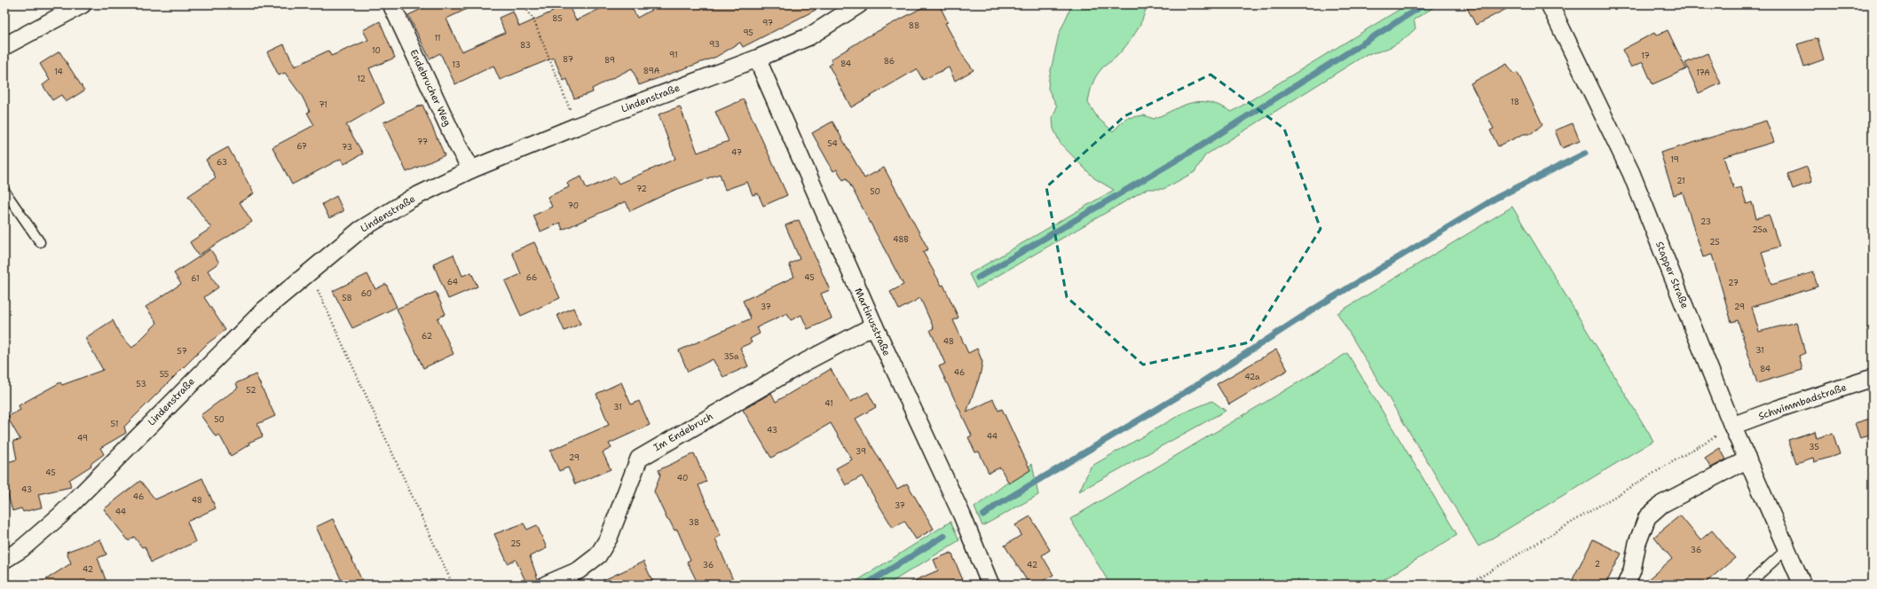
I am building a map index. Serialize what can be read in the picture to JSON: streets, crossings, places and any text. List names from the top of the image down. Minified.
{"streets":{"street":["Endebrucher Weg","Lindenstraße","Stapper Straße","Martinusstraße","Schwimmbadstraße","Im Endebruch"]},"crossings":[["Endebrucher Weg","Lindenstraße"],["Lindenstraße","Martinusstraße"],["Stapper Straße","Schwimmbadstraße"],["Martinusstraße","Im Endebruch"]],"house_numbers":["85","97","88","95","11","93","83","10","91","17","87","89","86","84","13","89A","14","17A","12","18","71","77","54","67","73","47","19","63","21","72","50","70","23","25a","48B","25","66","45","61","64","27","60","58","37","29","62","48","31","57","35a","84","46","55","42a","53","52","41","31","50","51","43","44","49","35","39","29","45","40","43","46","48","37","44","38","25","36","2","36","42","42"]}
